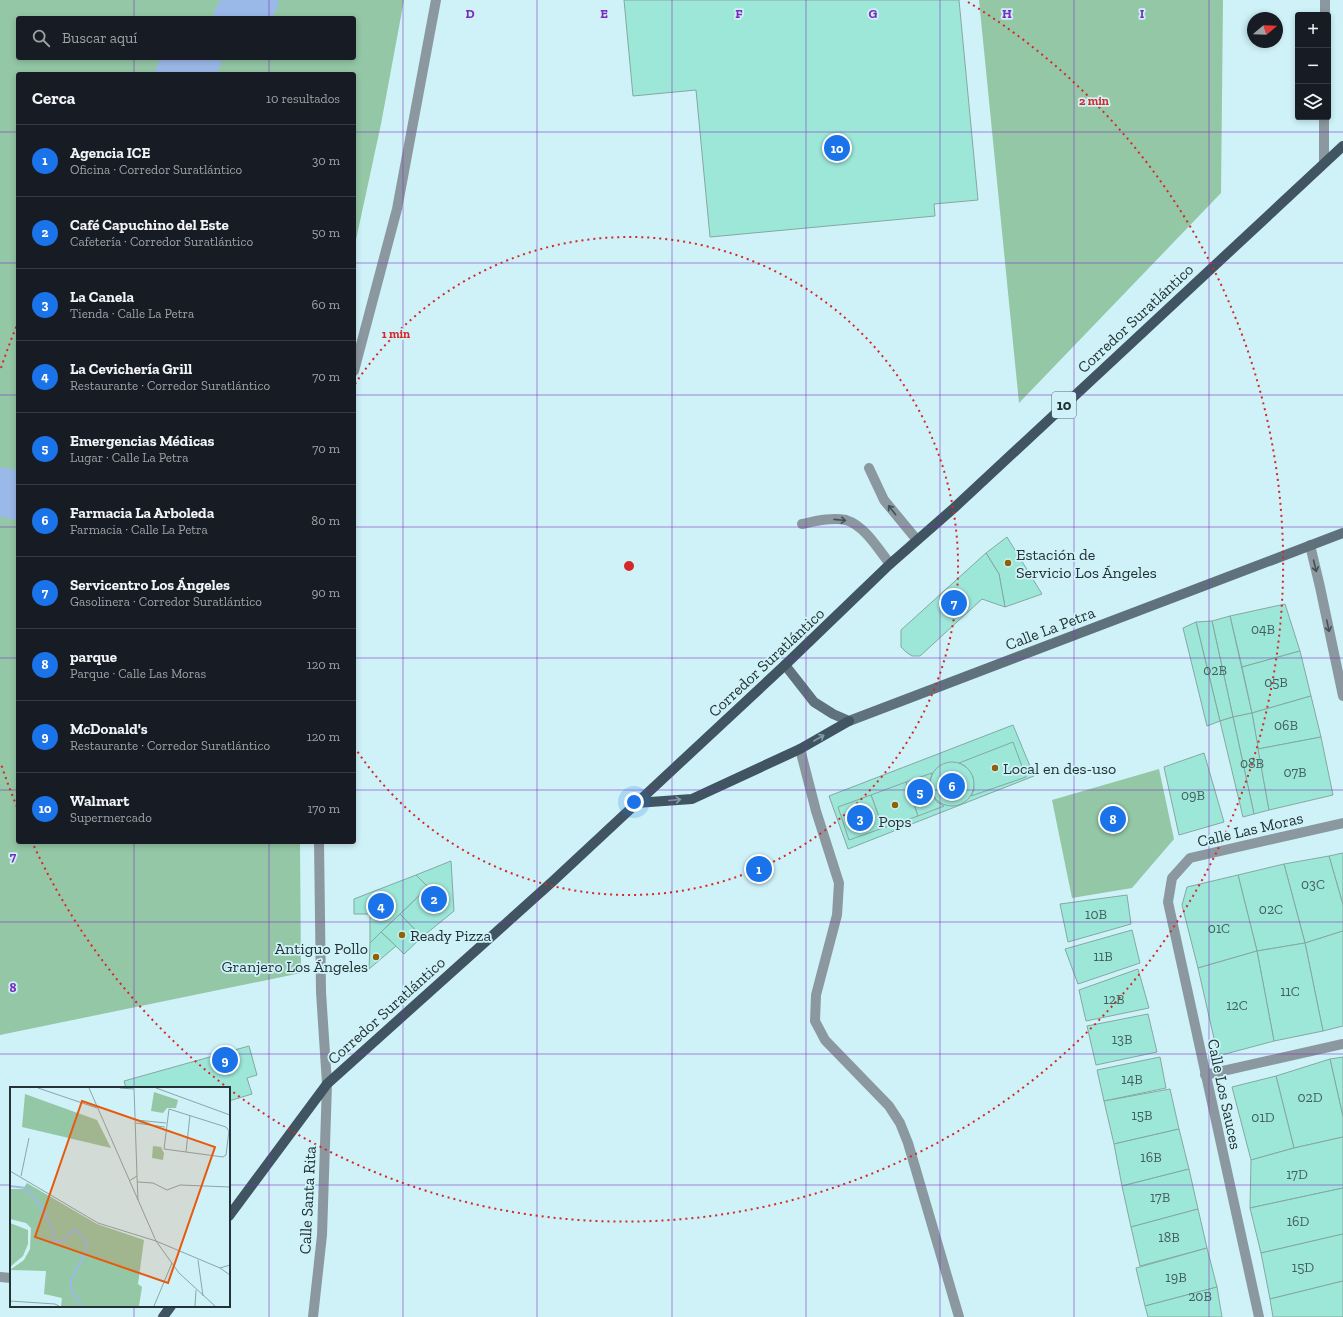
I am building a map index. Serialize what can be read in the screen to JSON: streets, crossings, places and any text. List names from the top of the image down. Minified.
{"streets":{"main road":["Corredor Suratlántico","10"],"street":["Calle La Petra","Calle Las Moras","Calle Los Sauces","Calle Santa Rita"]},"crossings":[["Corredor Suratlántico","Calle Santa Rita"],["Calle Las Moras","Calle Los Sauces"]],"places":["Estación de Servicio Los Ángeles","Local en des-uso","Pops","Ready Pizza","Antiguo Pollo Granjero Los Ángeles"],"house_numbers":["04B","02B","05B","06B","08B","07B","09B","03C","02C","10B","01C","11B","11C","12B","12C","13B","14B","02D","15B","01D","16B","17D","17B","16D","18B","15D","19B","20B"],"north":"right","page":{"map_buttons":["+","−"],"search":"Buscar aquí","heading":["Cerca","10 resultados"],"list":[{"mark":"1","name":"Agencia ICE","note":"Oficina · Corredor Suratlántico","value":"30 m"},{"mark":"2","name":"Café Capuchino del Este","note":"Cafetería · Corredor Suratlántico","value":"50 m"},{"mark":"3","name":"La Canela","note":"Tienda · Calle La Petra","value":"60 m"},{"mark":"4","name":"La Cevichería Grill","note":"Restaurante · Corredor Suratlántico","value":"70 m"},{"mark":"5","name":"Emergencias Médicas","note":"Lugar · Calle La Petra","value":"70 m"},{"mark":"6","name":"Farmacia La Arboleda","note":"Farmacia · Calle La Petra","value":"80 m"},{"mark":"7","name":"Servicentro Los Ángeles","note":"Gasolinera · Corredor Suratlántico","value":"90 m"},{"mark":"8","name":"parque","note":"Parque · Calle Las Moras","value":"120 m"},{"mark":"9","name":"McDonald's","note":"Restaurante · Corredor Suratlántico","value":"120 m"},{"mark":"10","name":"Walmart","note":"Supermercado","value":"170 m"}],"pins":["10","7","6","5","3","8","1","2","4","9"]},"grid":{"columns":["D","E","F","G","H","I"],"rows":["7","8"]},"rings":["2 min","1 min"]}
